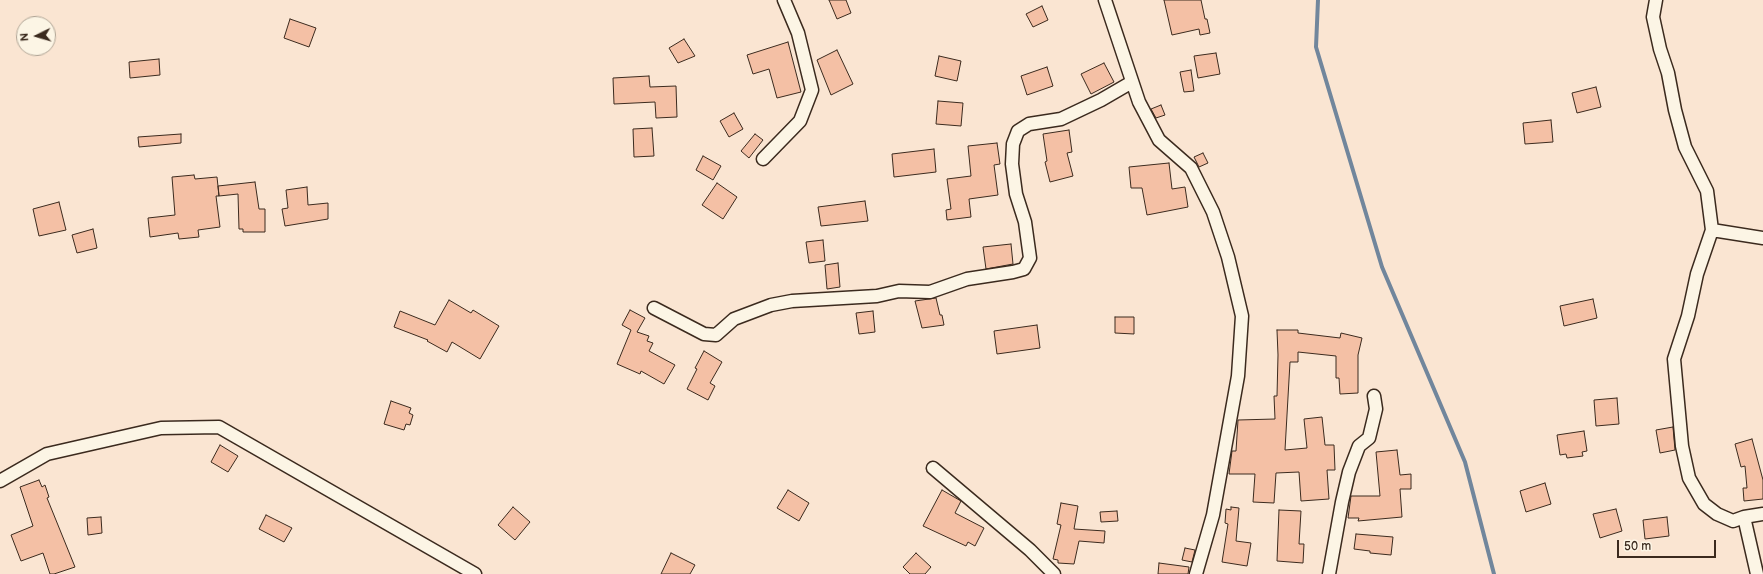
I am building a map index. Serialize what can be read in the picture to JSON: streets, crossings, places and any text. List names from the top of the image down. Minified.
{"scale_bar":"50 m","north":"left"}
